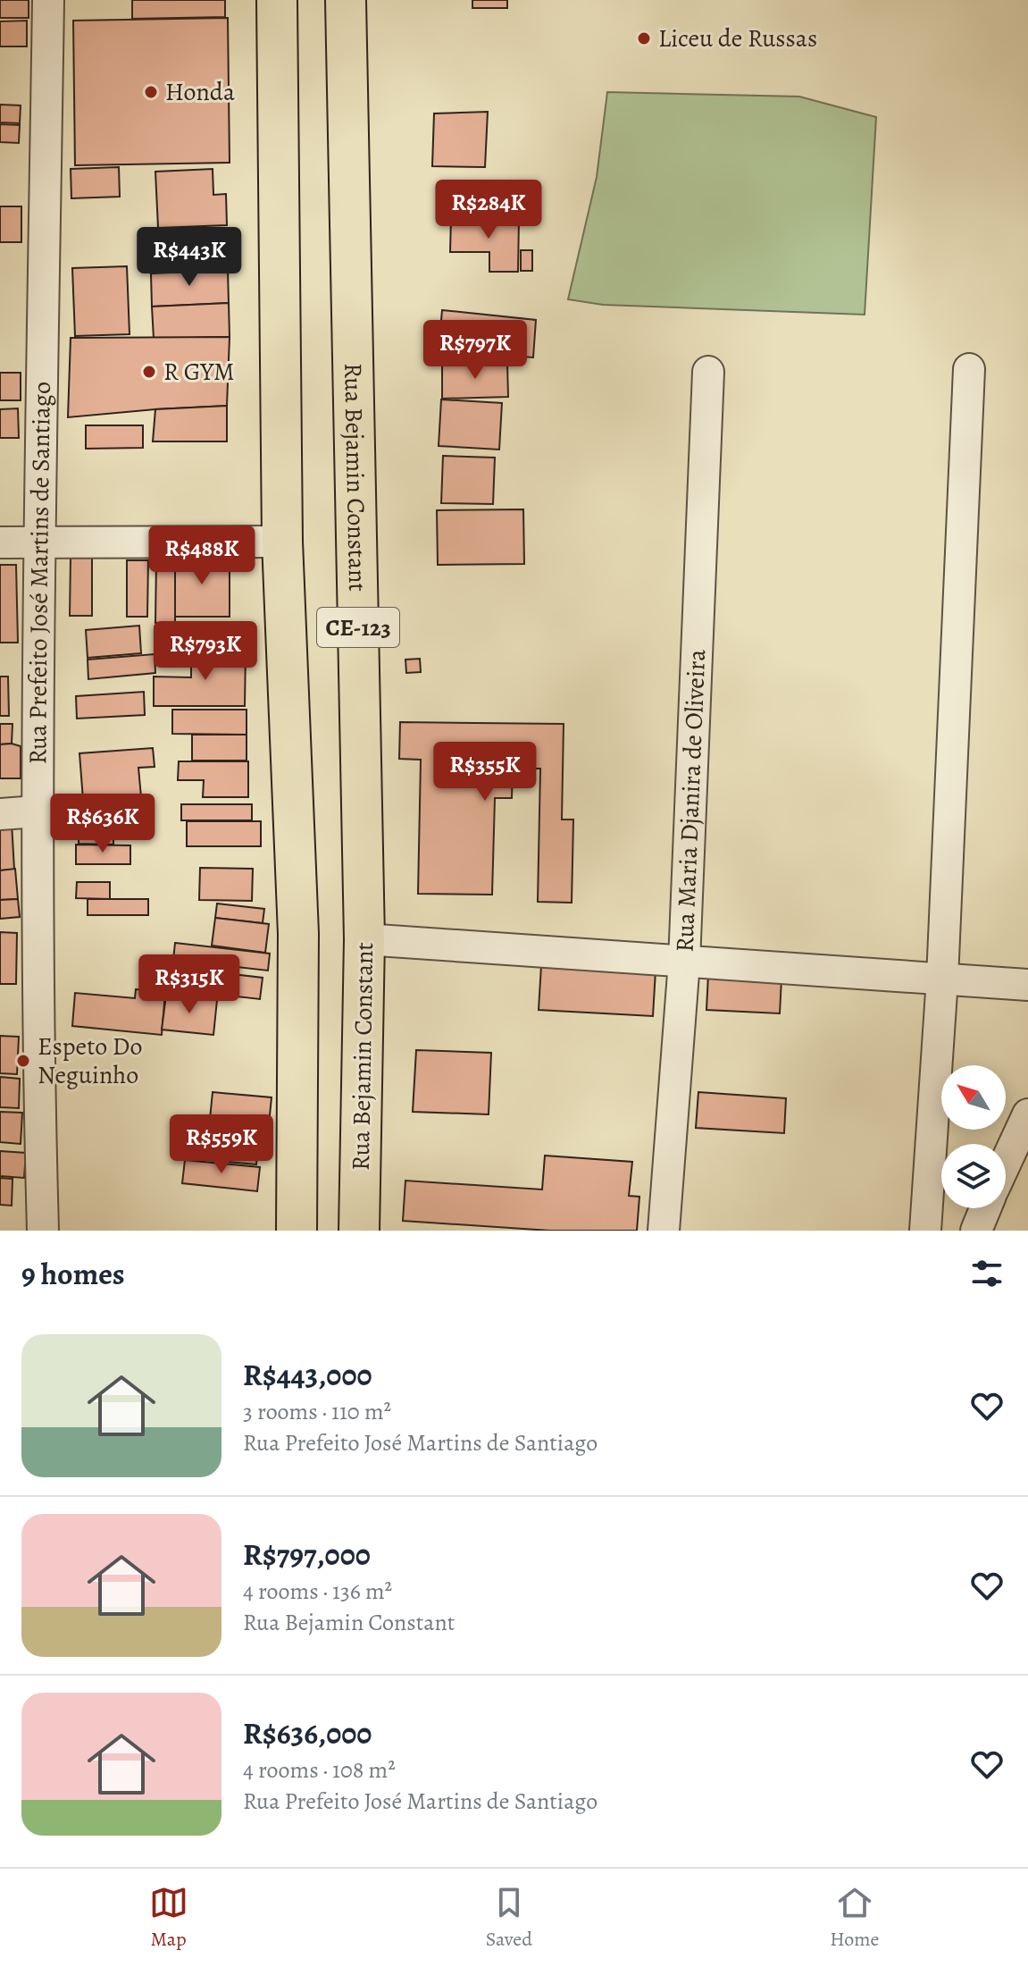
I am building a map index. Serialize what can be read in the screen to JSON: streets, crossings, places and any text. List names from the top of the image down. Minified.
{"streets":{"main road":["Rua Bejamin Constant","CE-123"],"street":["Rua Prefeito José Martins de Santiago","Rua Maria Djanira de Oliveira"]},"places":["Liceu de Russas","Honda","R GYM","Espeto Do Neguinho"],"north":"top left","page":{"price":["R$284K","R$443K","R$797K","R$488K","R$793K","R$355K","R$636K","R$315K","R$559K"],"heading":"9 homes","list":[{"name":"R$443,000","note":"3 rooms · 110 m² · Rua Prefeito José Martins de Santiago"},{"name":"R$797,000","note":"4 rooms · 136 m² · Rua Bejamin Constant"},{"name":"R$636,000","note":"4 rooms · 108 m² · Rua Prefeito José Martins de Santiago"}],"tabs":["Map","Saved","Home"]}}
